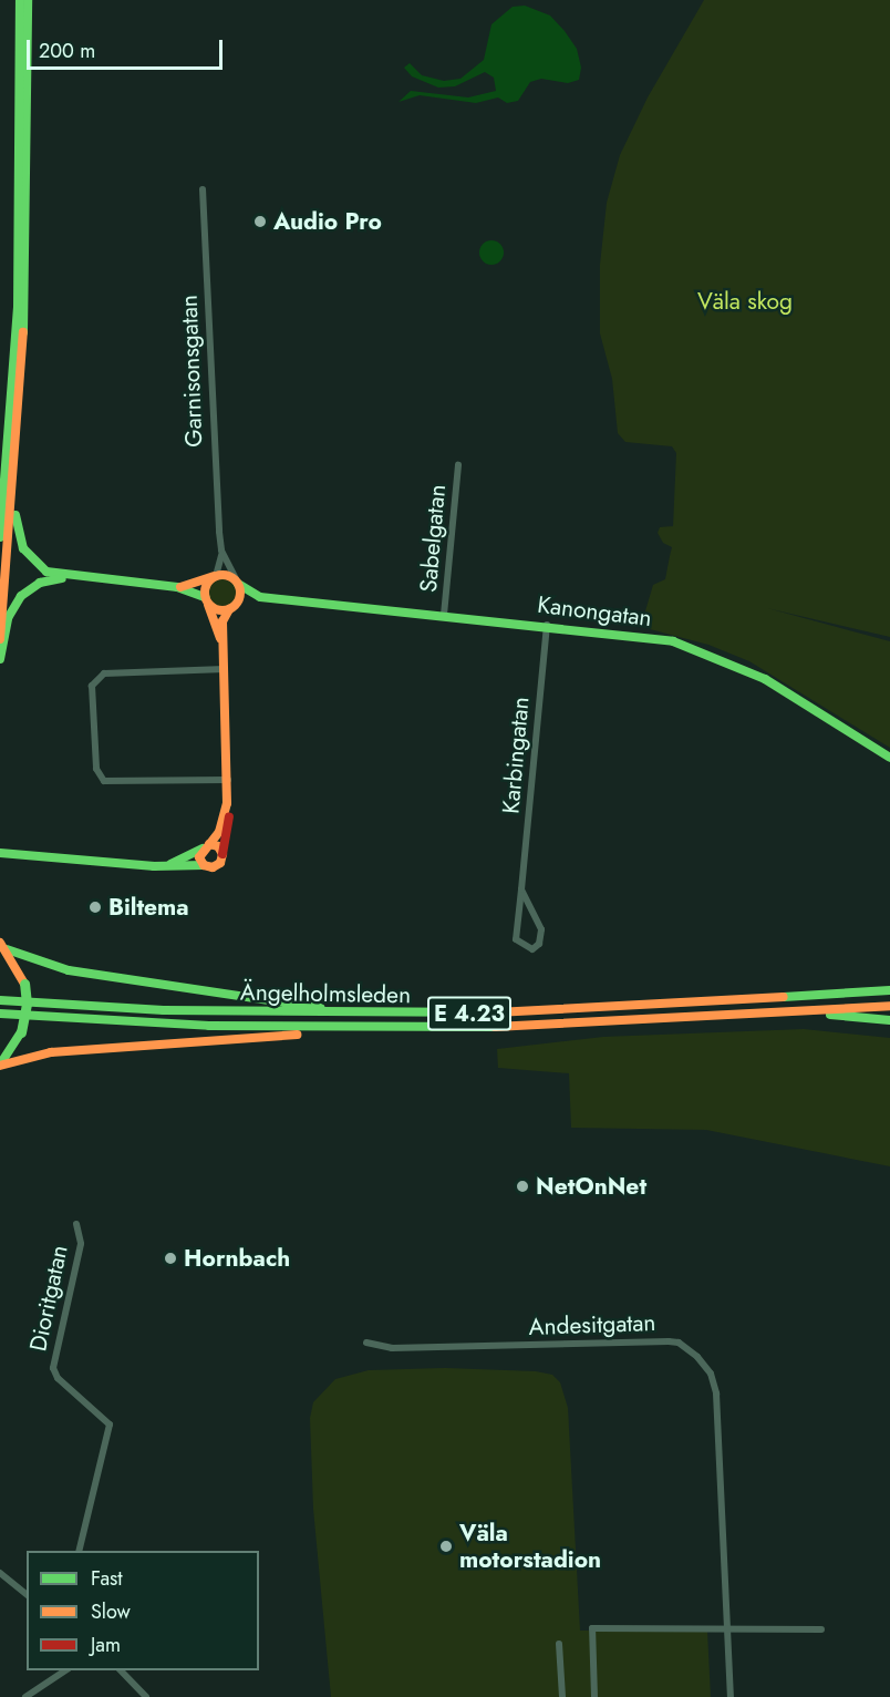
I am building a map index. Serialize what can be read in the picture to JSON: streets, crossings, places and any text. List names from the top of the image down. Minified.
{"streets":{"main road":["Kanongatan","Ängelholmsleden","E 4.23"],"street":["Garnisonsgatan","Sabelgatan","Karbingatan","Dioritgatan","Andesitgatan"]},"crossings":[["Garnisonsgatan","Kanongatan"],["Sabelgatan","Kanongatan"],["Kanongatan","Karbingatan"],["Ängelholmsleden","E 4.23"]],"parks":["Väla skog"],"places":["Audio Pro","Biltema","NetOnNet","Hornbach","Väla motorstadion"],"legend":["Fast","Slow","Jam"],"scale_bar":"200 m"}
